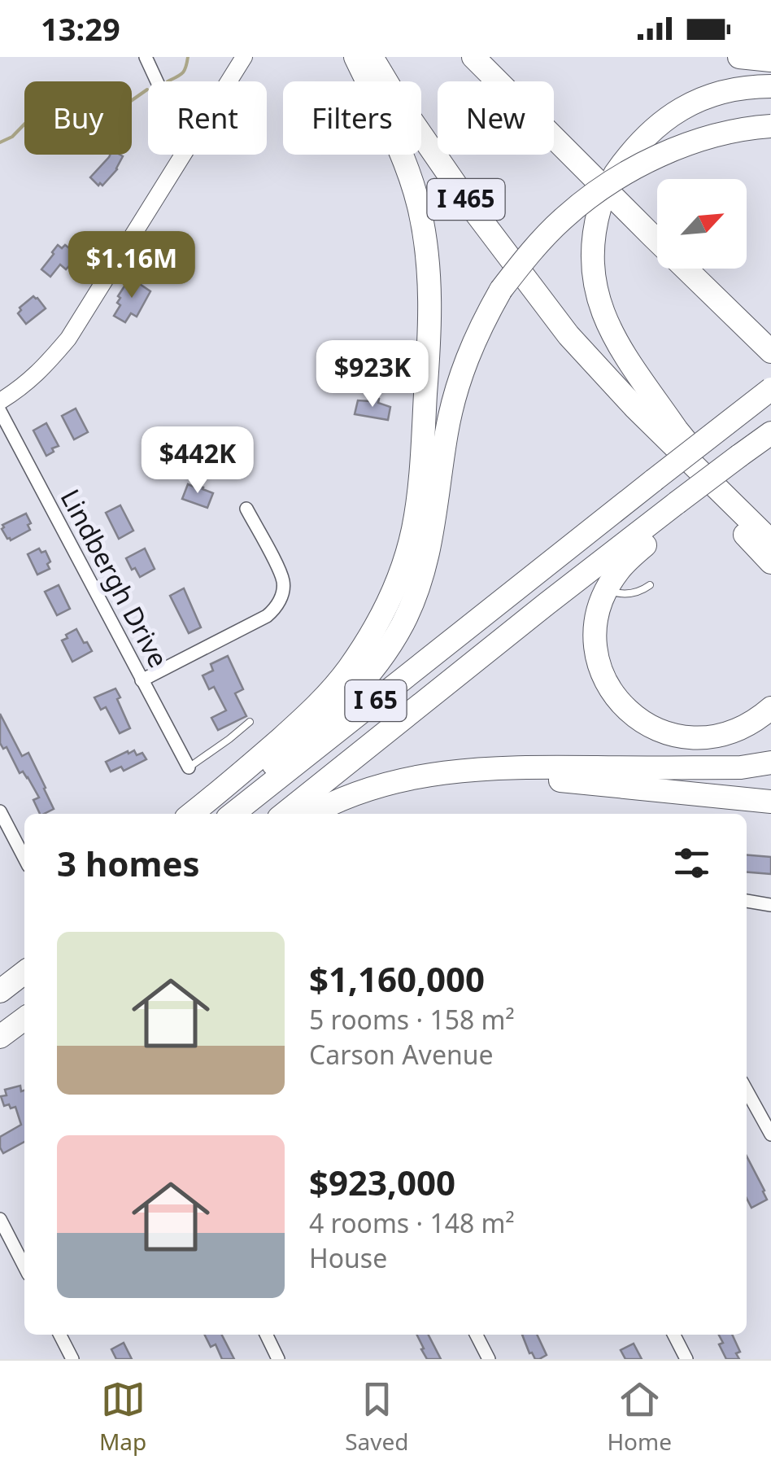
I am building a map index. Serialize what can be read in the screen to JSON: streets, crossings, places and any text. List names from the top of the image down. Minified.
{"streets":{"highway":["I 465","I 65"],"street":["Lindbergh Drive"]},"north":"top right","page":{"status":"13:29","chip":["Buy","Rent","Filters","New"],"price":["$1.16M","$923K","$442K"],"heading":"3 homes","list":[{"name":"$1,160,000","note":"5 rooms · 158 m² · Carson Avenue"},{"name":"$923,000","note":"4 rooms · 148 m² · House"}],"tabs":["Map","Saved","Home"]}}
